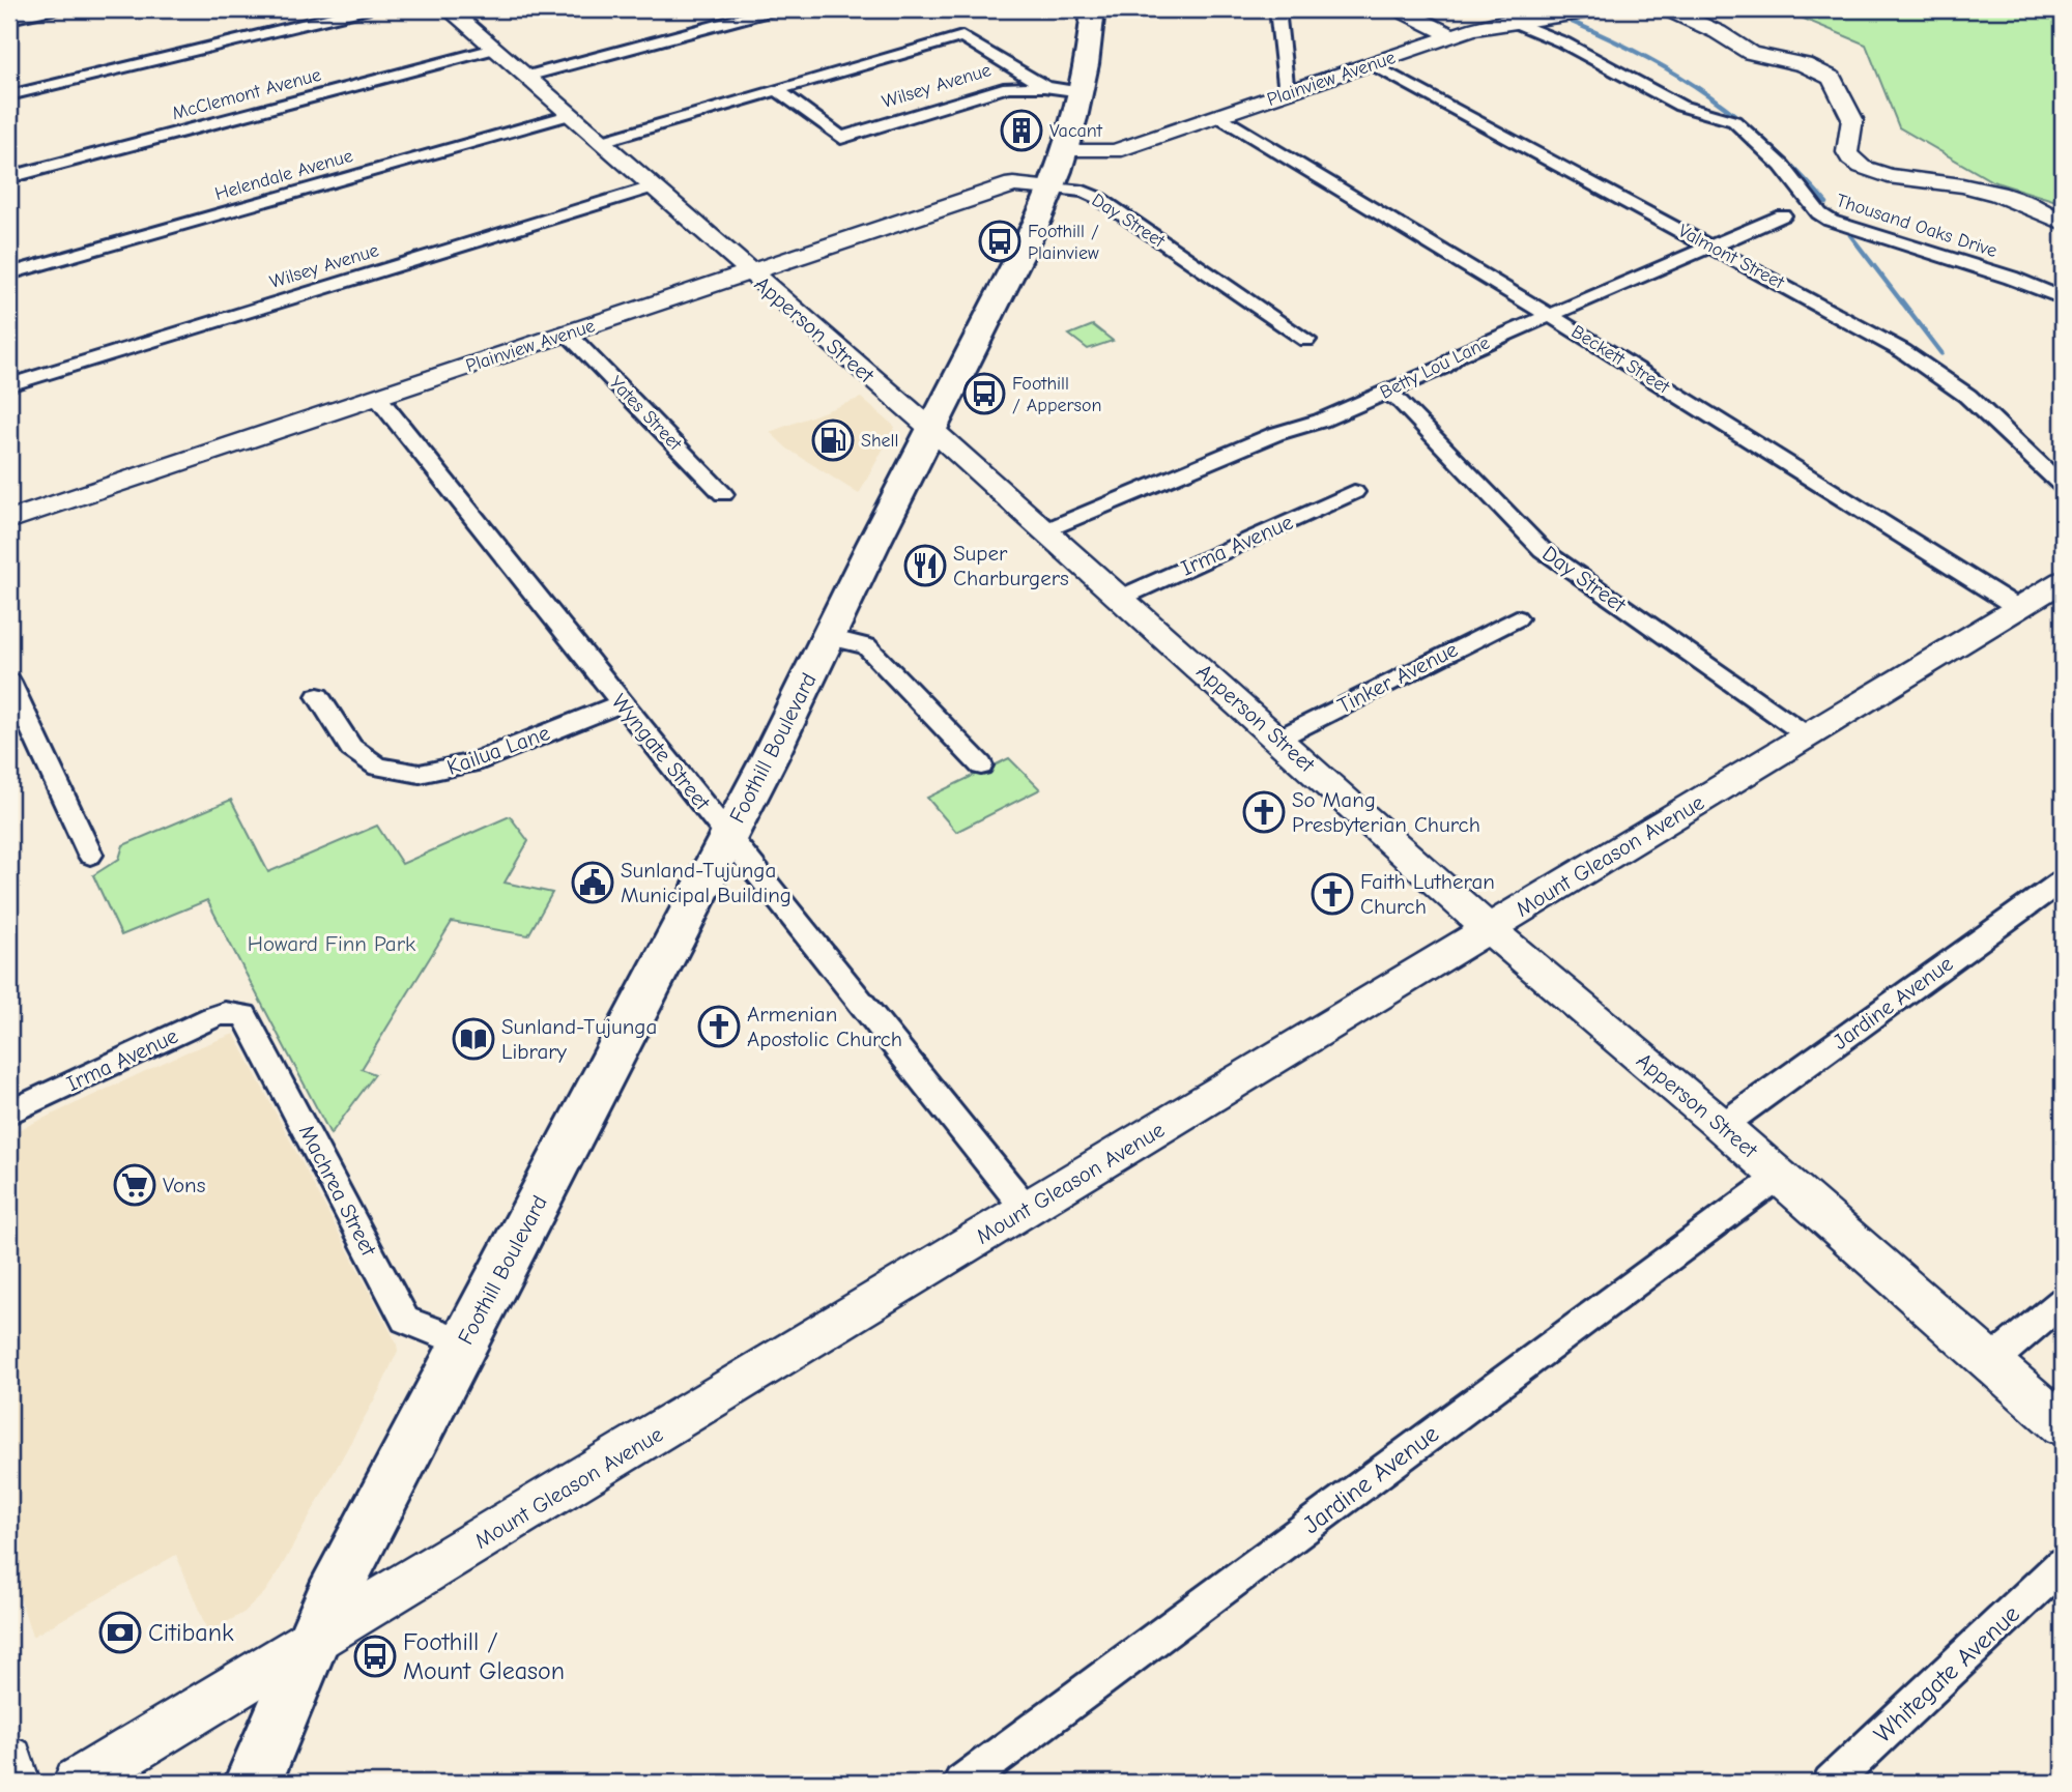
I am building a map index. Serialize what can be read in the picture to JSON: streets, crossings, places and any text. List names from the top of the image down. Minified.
{"streets":{"main road":["Foothill Boulevard"],"street":["Plainview Avenue","Wilsey Avenue","McClemont Avenue","Helendale Avenue","Day Street","Thousand Oaks Drive","Valmont Street","Apperson Street","Beckett Street","Betty Lou Lane","Yates Street","Irma Avenue","Tinker Avenue","Kailua Lane","Wyngate Street","Mount Gleason Avenue","Jardine Avenue","Machrea Street","Whitegate Avenue"]},"crossings":[["Plainview Avenue","Day Street"],["Plainview Avenue","Thousand Oaks Drive"],["Plainview Avenue","Valmont Street"],["Plainview Avenue","Apperson Street"],["Plainview Avenue","Beckett Street"],["Plainview Avenue","Yates Street"],["Plainview Avenue","Foothill Boulevard"],["Plainview Avenue","Wyngate Street"],["Wilsey Avenue","Apperson Street"],["McClemont Avenue","Apperson Street"],["Helendale Avenue","Apperson Street"],["Day Street","Betty Lou Lane"],["Day Street","Foothill Boulevard"],["Day Street","Mount Gleason Avenue"],["Valmont Street","Betty Lou Lane"],["Apperson Street","Betty Lou Lane"],["Apperson Street","Irma Avenue"],["Apperson Street","Tinker Avenue"],["Apperson Street","Foothill Boulevard"],["Apperson Street","Mount Gleason Avenue"],["Apperson Street","Jardine Avenue"],["Beckett Street","Betty Lou Lane"],["Beckett Street","Mount Gleason Avenue"],["Irma Avenue","Machrea Street"],["Foothill Boulevard","Wyngate Street"],["Foothill Boulevard","Mount Gleason Avenue"],["Foothill Boulevard","Machrea Street"],["Kailua Lane","Wyngate Street"],["Wyngate Street","Mount Gleason Avenue"]],"parks":["Howard Finn Park"],"places":{"building":["Vacant"],"bus stop":["Foothill / Plainview","Foothill / Apperson","Foothill / Mount Gleason"],"fuel station":["Shell"],"restaurant":["Super Charburgers"],"church":["So Mang Presbyterian Church","Faith Lutheran Church","Armenian Apostolic Church"],"public building":["Sunland-Tujunga Municipal Building"],"library":["Sunland-Tujunga Library"],"supermarket":["Vons"],"bank":["Citibank"]}}
